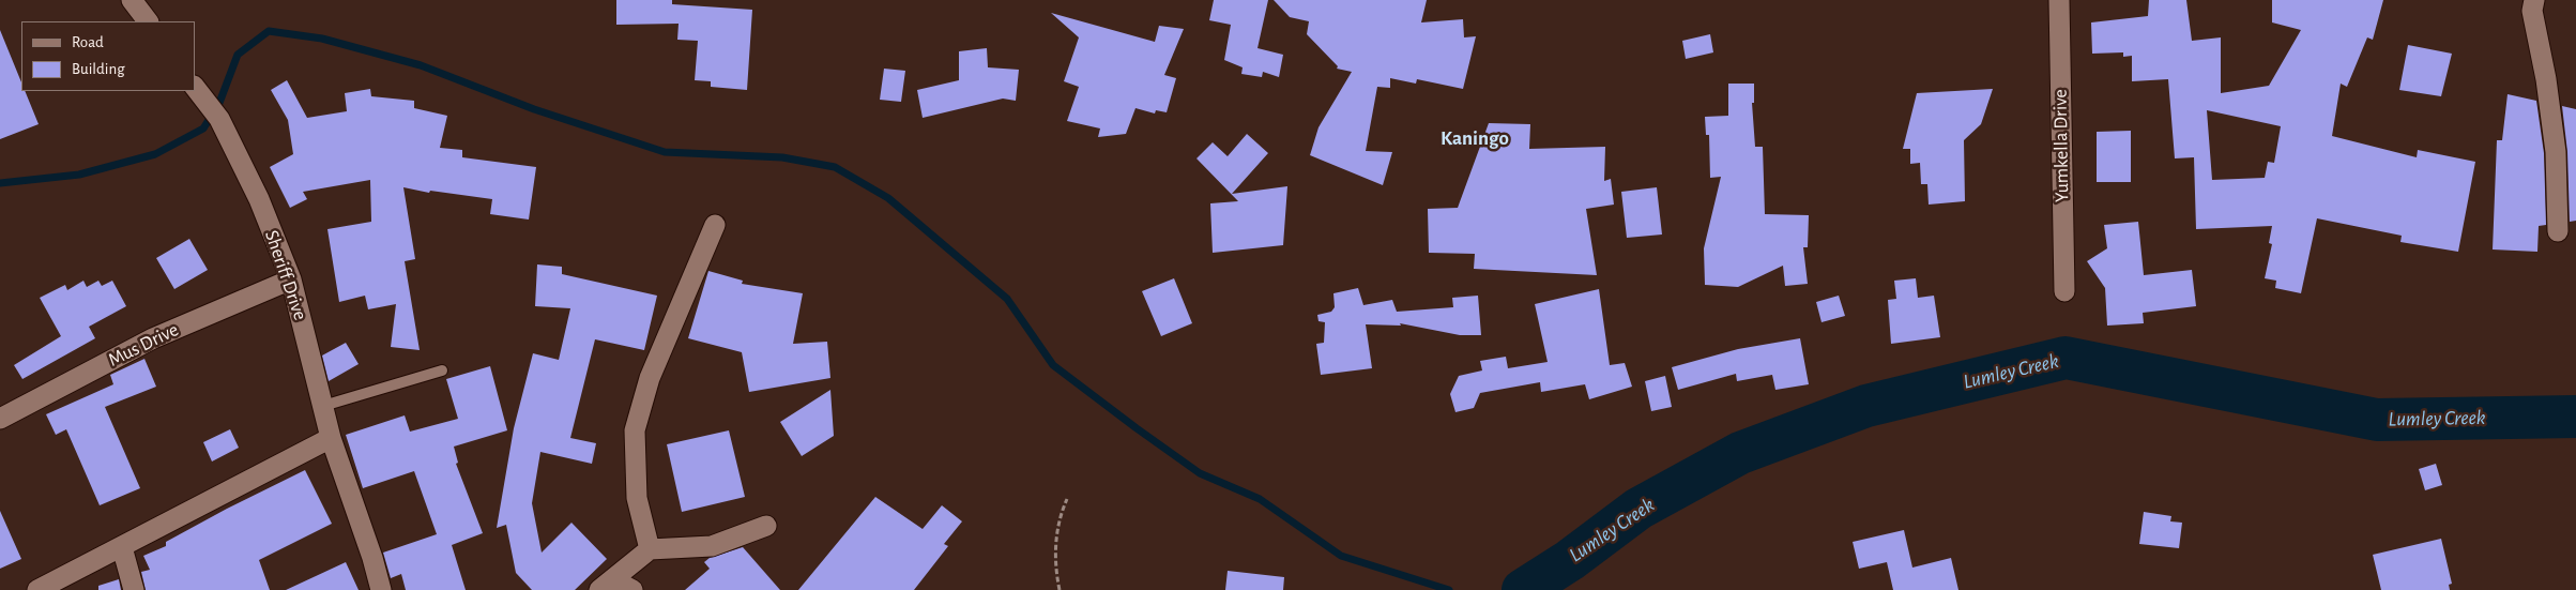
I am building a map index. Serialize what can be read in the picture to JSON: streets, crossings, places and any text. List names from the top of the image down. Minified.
{"streets":{"street":["Yumkella Drive","Sheriff Drive","Mus Drive"]},"crossings":[["Sheriff Drive","Mus Drive"]],"districts":["Kaningo"],"water":["Lumley Creek"],"legend":["Road","Building"]}
